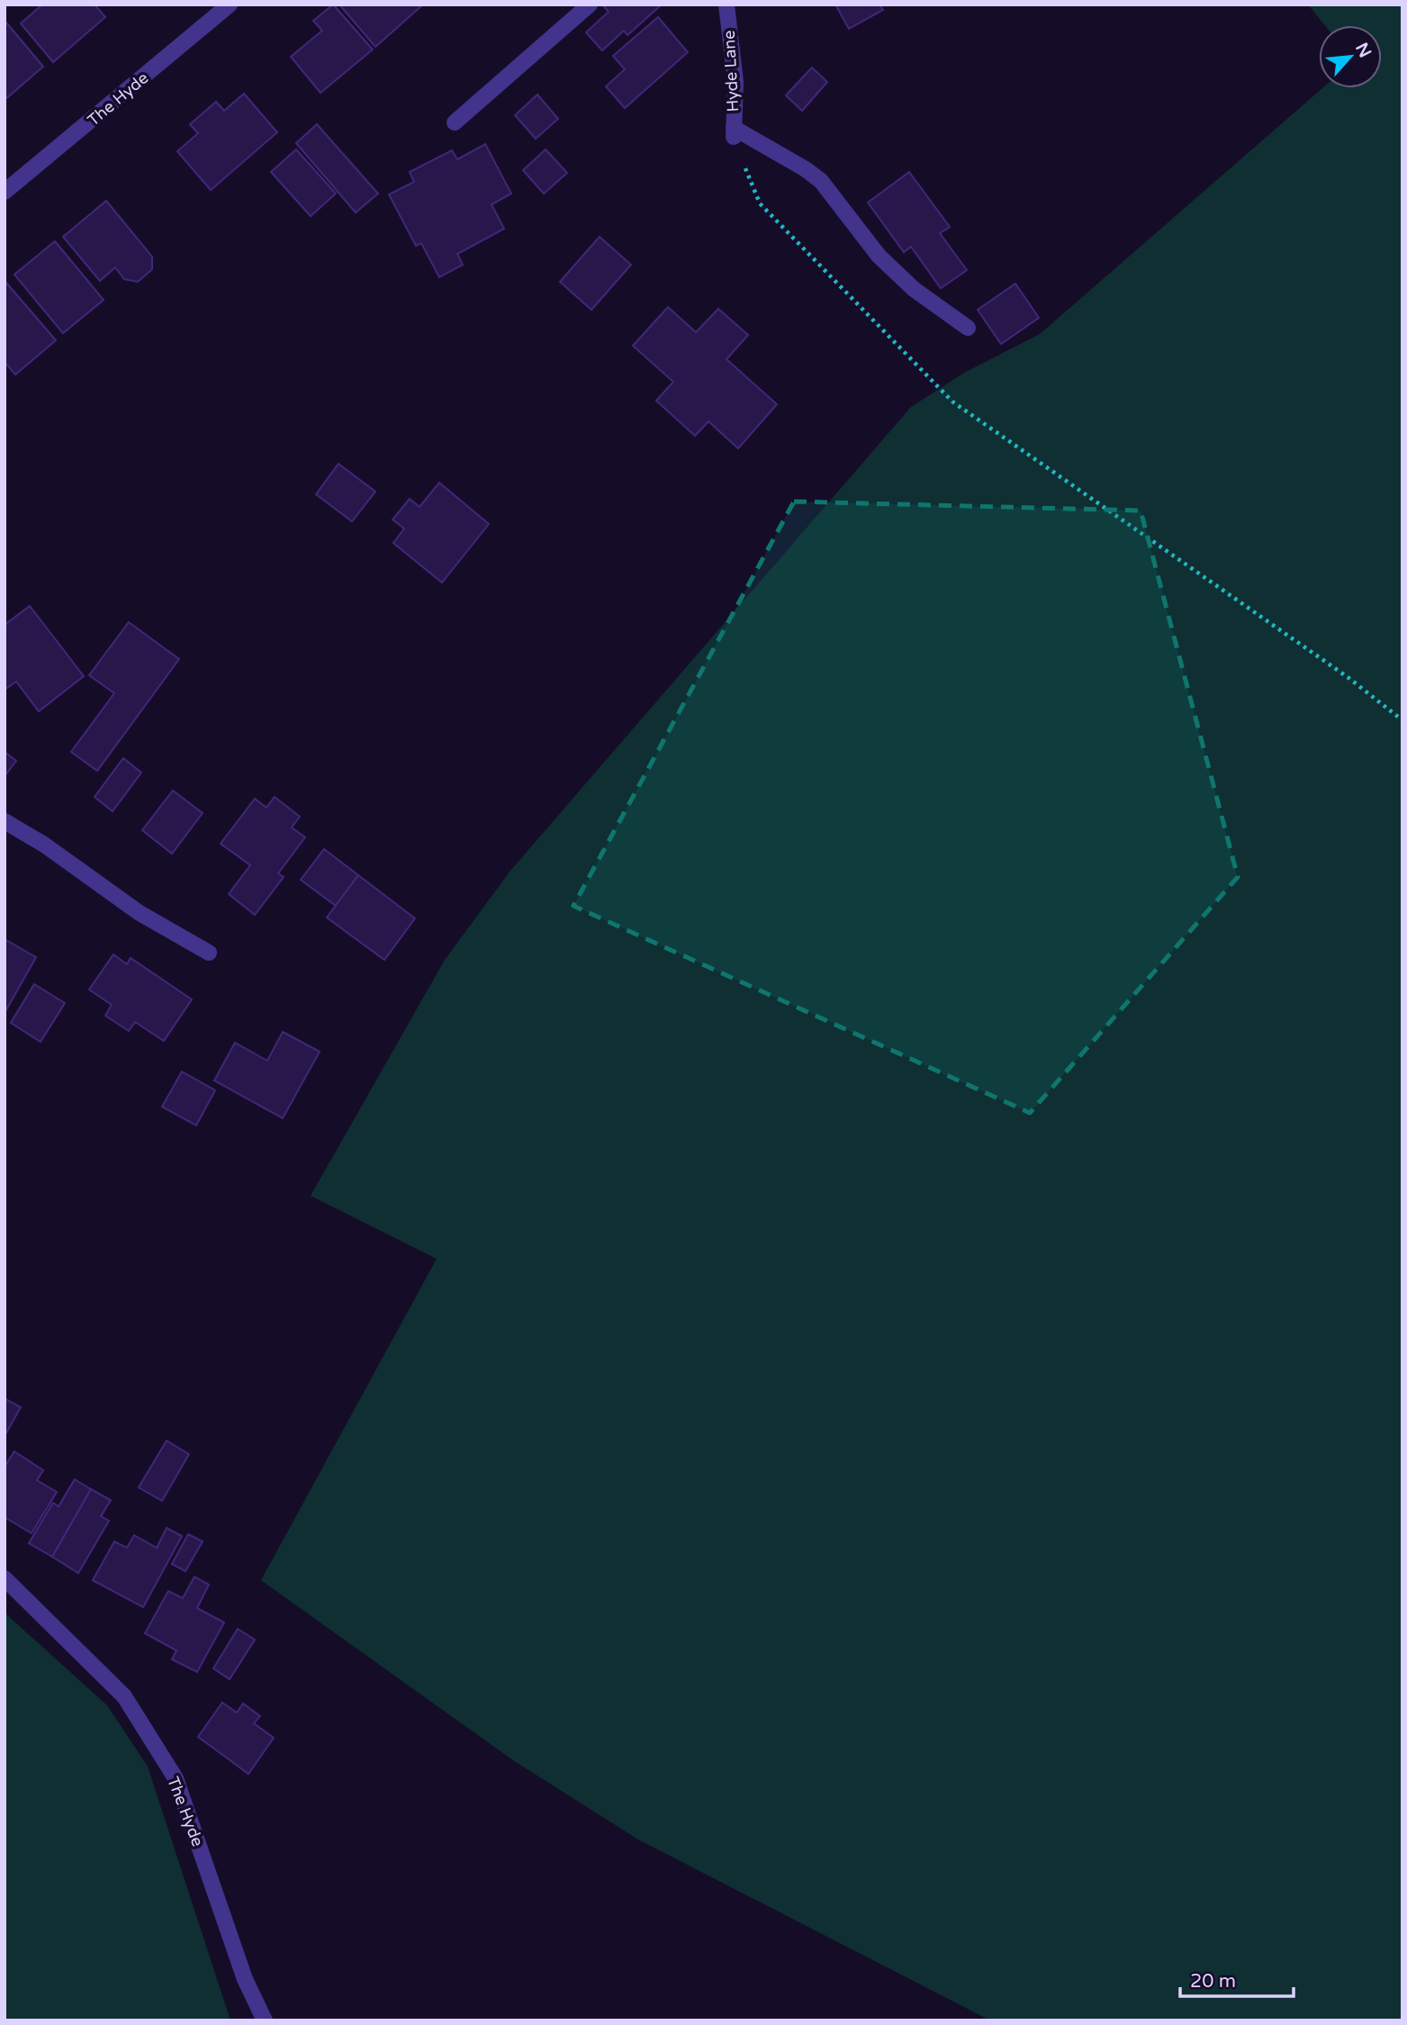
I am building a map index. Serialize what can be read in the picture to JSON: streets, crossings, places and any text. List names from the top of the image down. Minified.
{"streets":{"street":["Hyde Lane","The Hyde"]},"scale_bar":"20 m","north":"top right"}
